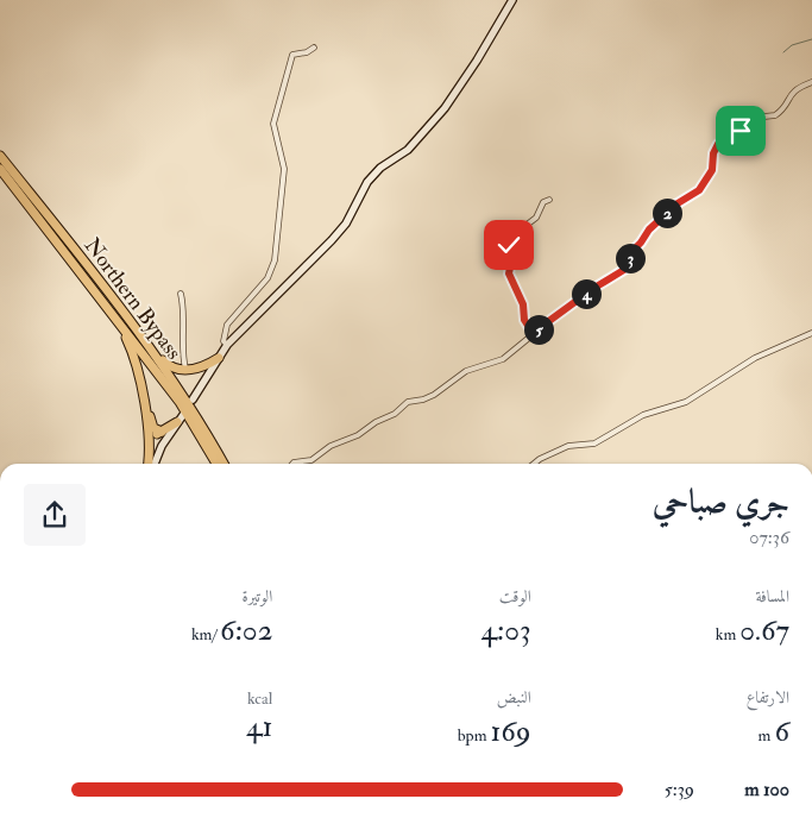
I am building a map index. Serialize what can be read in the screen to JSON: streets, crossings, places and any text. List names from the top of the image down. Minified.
{"streets":{"highway":["Northern Bypass"]},"page":{"pins":["2","3","4","5"],"heading":["جري صباحي","07:36"],"stats":[["المسافة","0.67 km"],["الوقت","4:03"],["الوتيرة","6:02 /km"],["الارتفاع","6 m"],["النبض","169 bpm"],["kcal","41"]],"list":[{"name":"100 m","note":"5:39"}]}}
